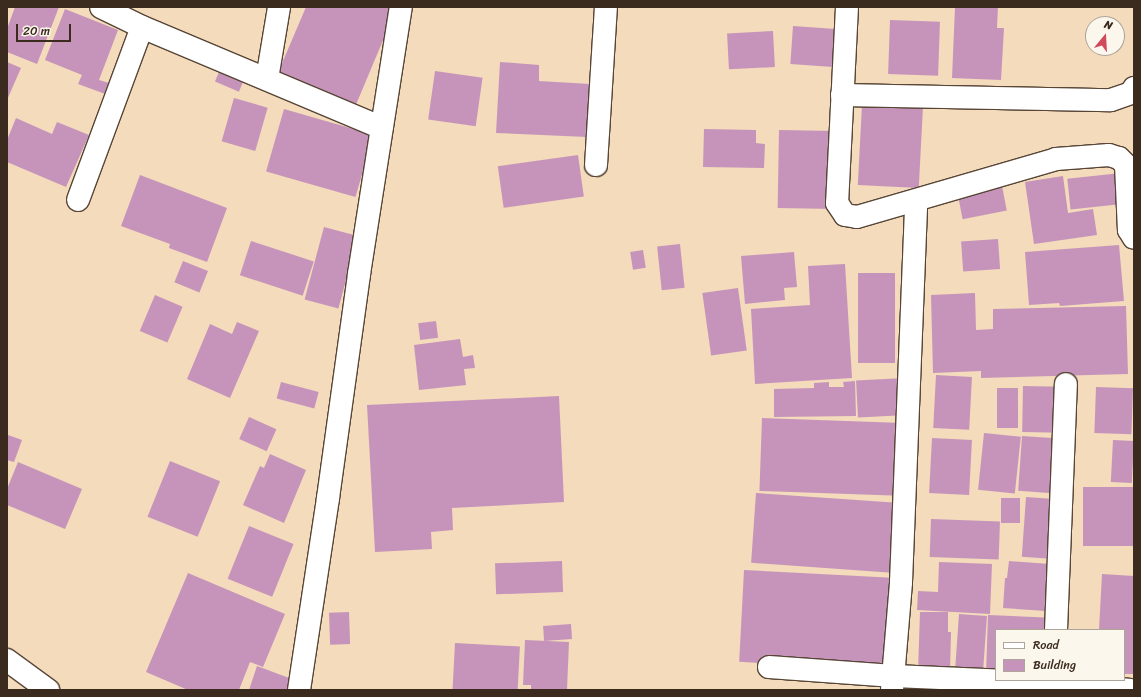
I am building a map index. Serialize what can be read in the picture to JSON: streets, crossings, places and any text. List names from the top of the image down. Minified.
{"legend":["Road","Building"],"scale_bar":"20 m","north":"top"}
